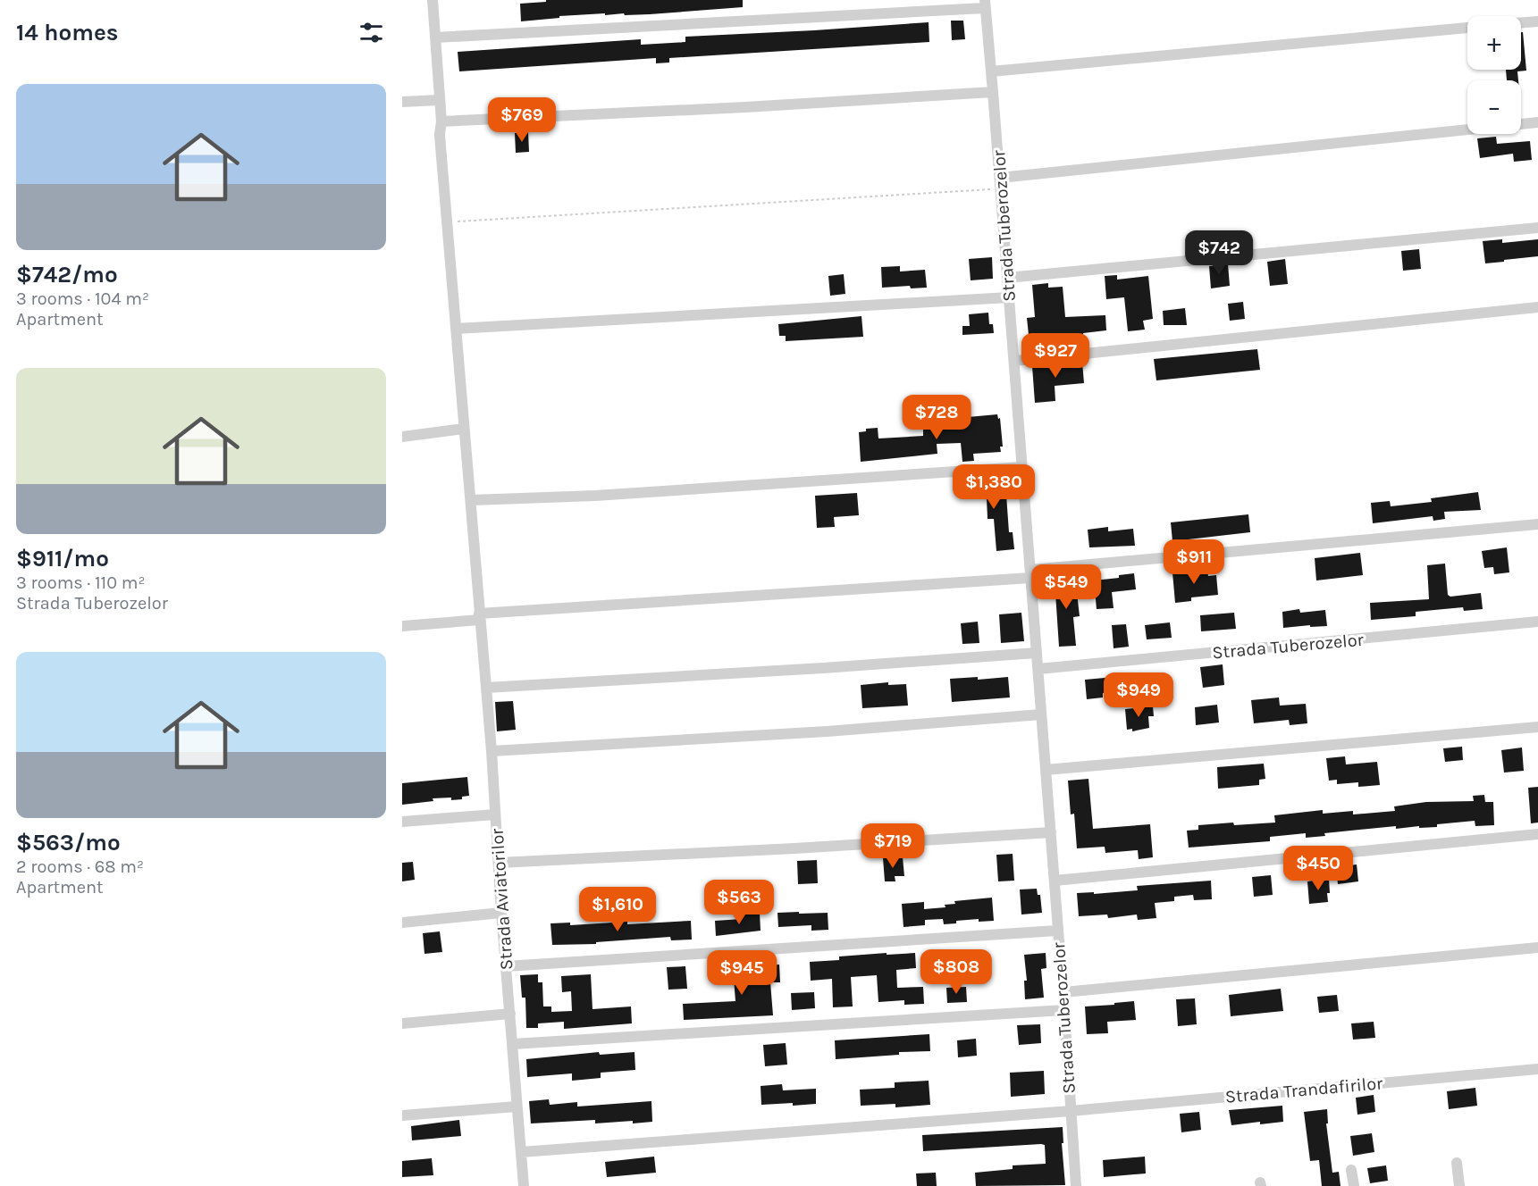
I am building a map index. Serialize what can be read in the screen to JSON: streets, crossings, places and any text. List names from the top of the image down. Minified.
{"streets":{"street":["Strada Tuberozelor","Strada Aviatorilor","Strada Trandafirilor"]},"crossings":[["Strada Tuberozelor","Strada Trandafirilor"],["Strada Aviatorilor","Strada Trandafirilor"]],"page":{"heading":"14 homes","map_buttons":["+","−"],"list":[{"name":"$742/mo","note":"3 rooms · 104 m² · Apartment"},{"name":"$911/mo","note":"3 rooms · 110 m² · Strada Tuberozelor"},{"name":"$563/mo","note":"2 rooms · 68 m² · Apartment"}],"price":["$769","$742","$927","$728","$1,380","$911","$549","$949","$719","$450","$563","$1,610","$808","$945"]}}
